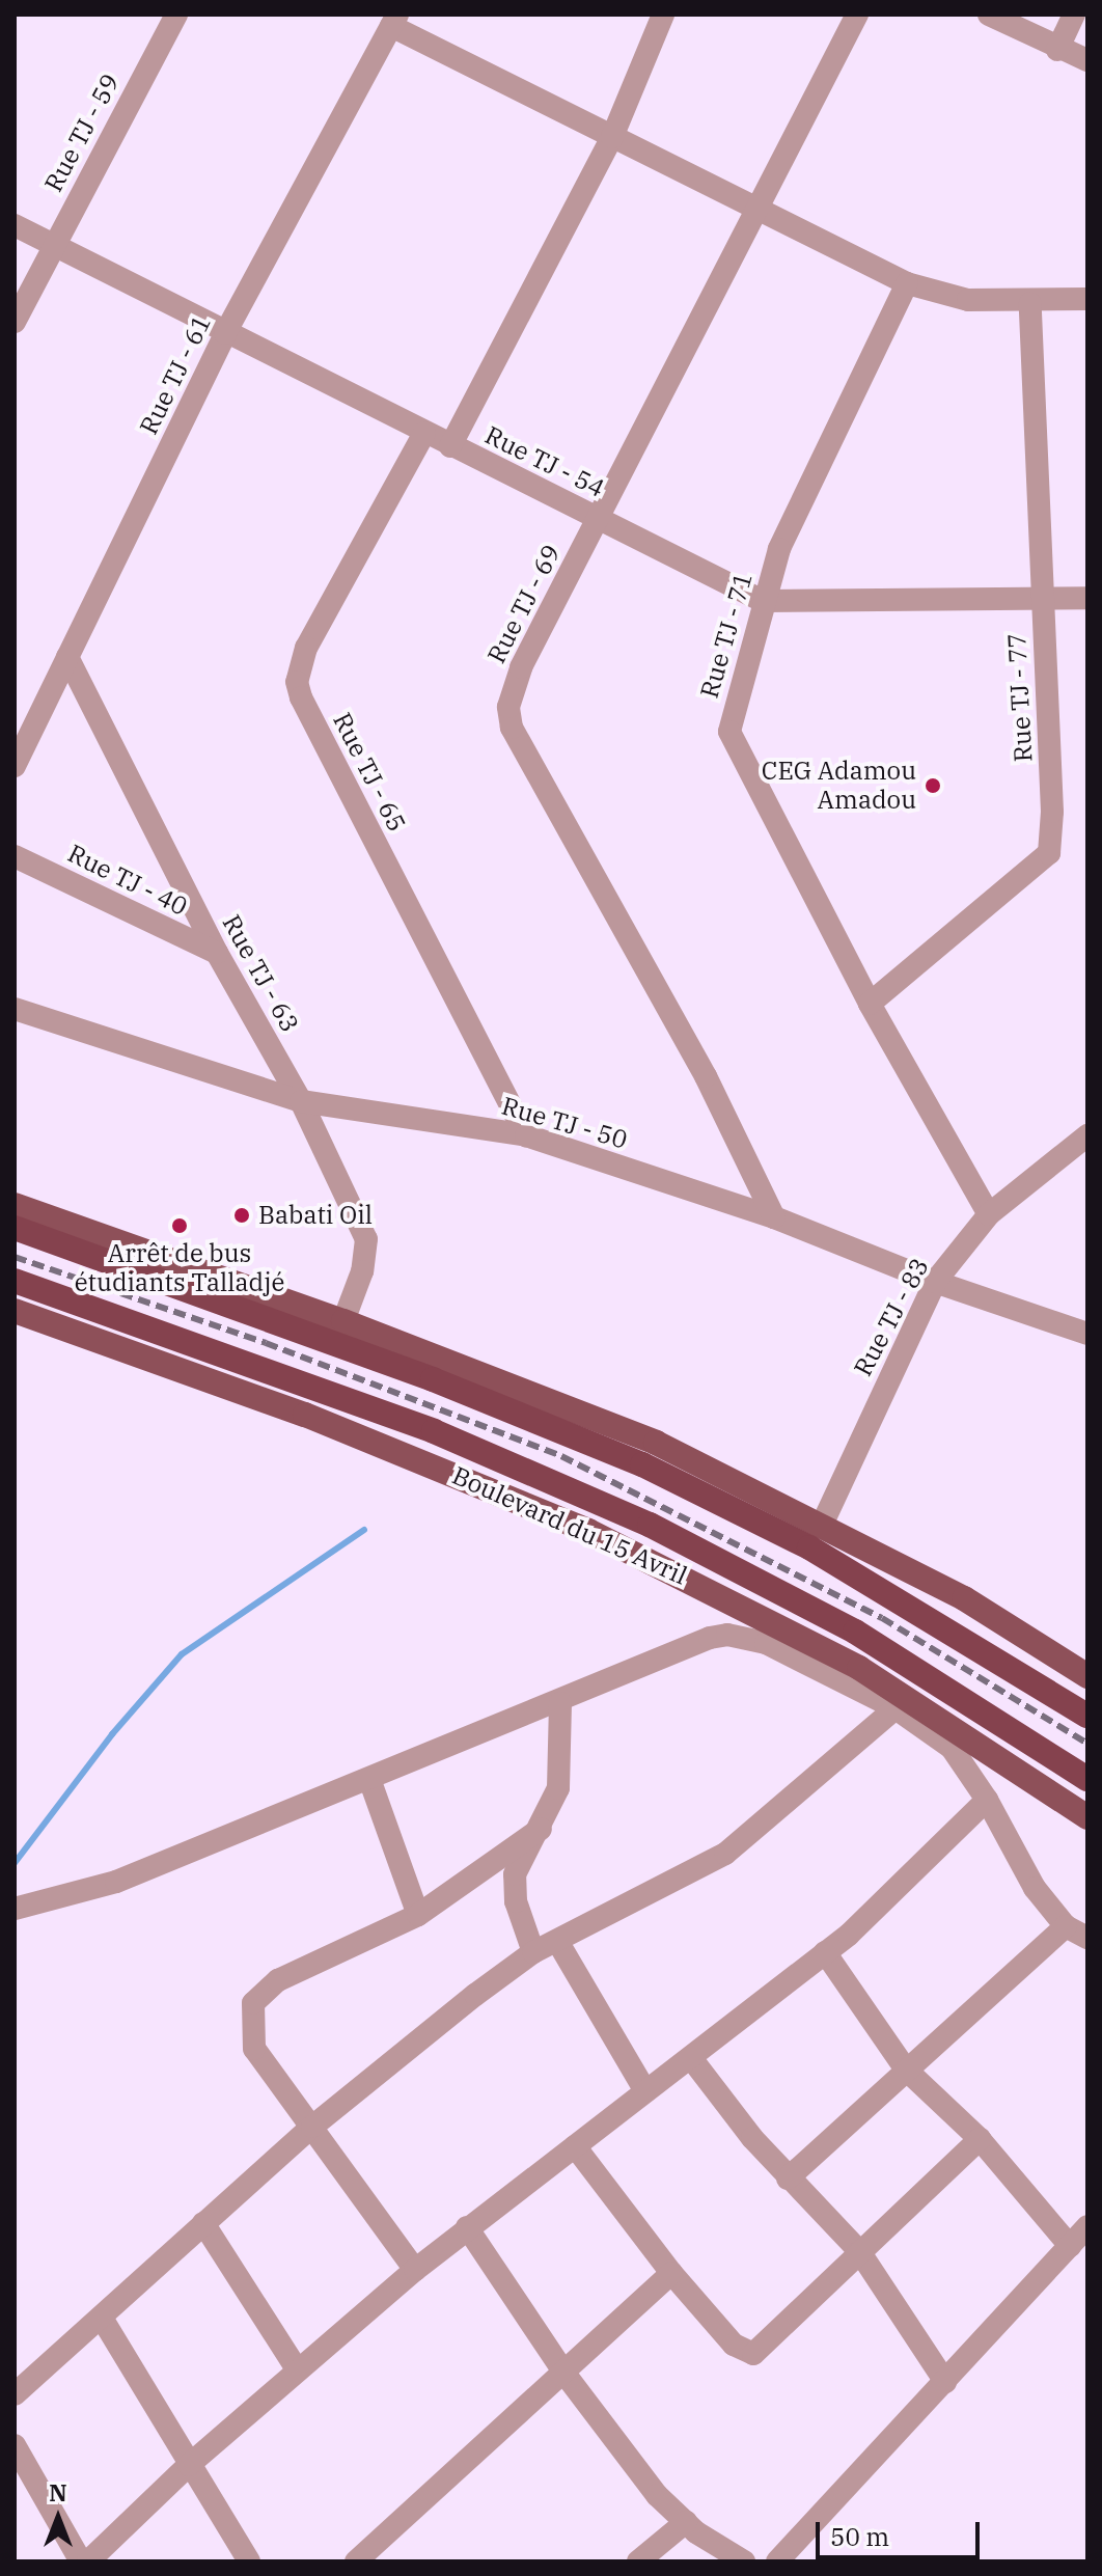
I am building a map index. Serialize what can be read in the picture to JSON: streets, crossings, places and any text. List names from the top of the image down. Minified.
{"streets":{"highway":["Boulevard du 15 Avril"],"street":["Rue TJ - 59","Rue TJ - 61","Rue TJ - 54","Rue TJ - 69","Rue TJ - 71","Rue TJ - 77","Rue TJ - 65","Rue TJ - 40","Rue TJ - 63","Rue TJ - 50","Rue TJ - 83"]},"crossings":[["Rue TJ - 59","Rue TJ - 54"],["Rue TJ - 61","Rue TJ - 54"],["Rue TJ - 61","Rue TJ - 63"],["Rue TJ - 54","Rue TJ - 69"],["Rue TJ - 54","Rue TJ - 71"],["Rue TJ - 54","Rue TJ - 77"],["Rue TJ - 54","Rue TJ - 65"],["Rue TJ - 69","Rue TJ - 50"],["Rue TJ - 71","Rue TJ - 77"],["Rue TJ - 71","Rue TJ - 83"],["Rue TJ - 65","Rue TJ - 50"],["Rue TJ - 40","Rue TJ - 63"],["Rue TJ - 63","Rue TJ - 50"],["Rue TJ - 50","Rue TJ - 83"]],"places":["CEG Adamou Amadou","Babati Oil","Arrêt de bus étudiants Talladjé"],"scale_bar":"50 m","north":"top"}
